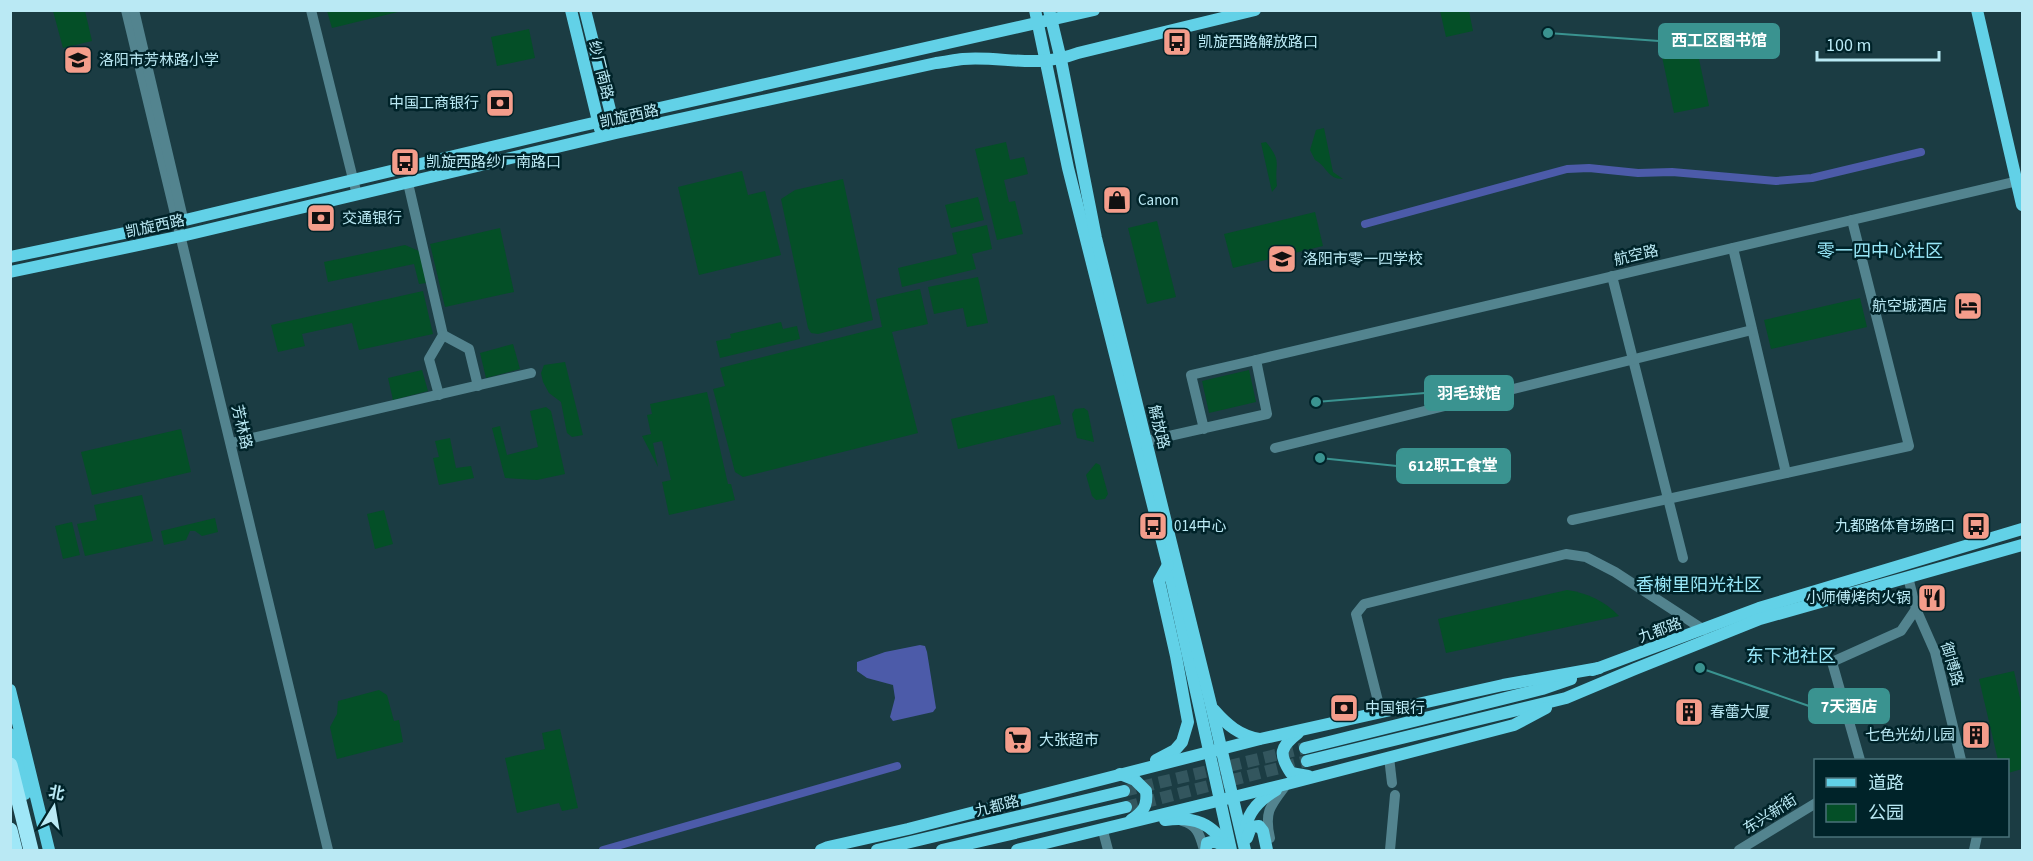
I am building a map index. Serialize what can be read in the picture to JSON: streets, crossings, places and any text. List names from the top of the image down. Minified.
{"streets":{"main road":["纱厂南路","凯旋西路","解放路","九都路"],"street":["航空路","芳林路","御博路","东兴新街"]},"crossings":[["纱厂南路","凯旋西路"],["凯旋西路","芳林路"],["凯旋西路","解放路"],["九都路","御博路"]],"districts":["零一四中心社区","香榭里阳光社区","东下池社区"],"places":{"other":["西工区图书馆","羽毛球馆","612职工食堂","7天酒店"],"bus stop":["凯旋西路解放路口","凯旋西路纱厂南路口","014中心","九都路体育场路口"],"school or university":["洛阳市芳林路小学","洛阳市零一四学校"],"bank":["中国工商银行","交通银行","中国银行"],"shop":["Canon"],"hotel":["航空城酒店"],"restaurant":["小师傅烤肉火锅"],"building":["春蕾大厦","七色光幼儿园"],"supermarket":["大张超市"]},"legend":["道路","公园"],"scale_bar":"100 m","north":"top"}
